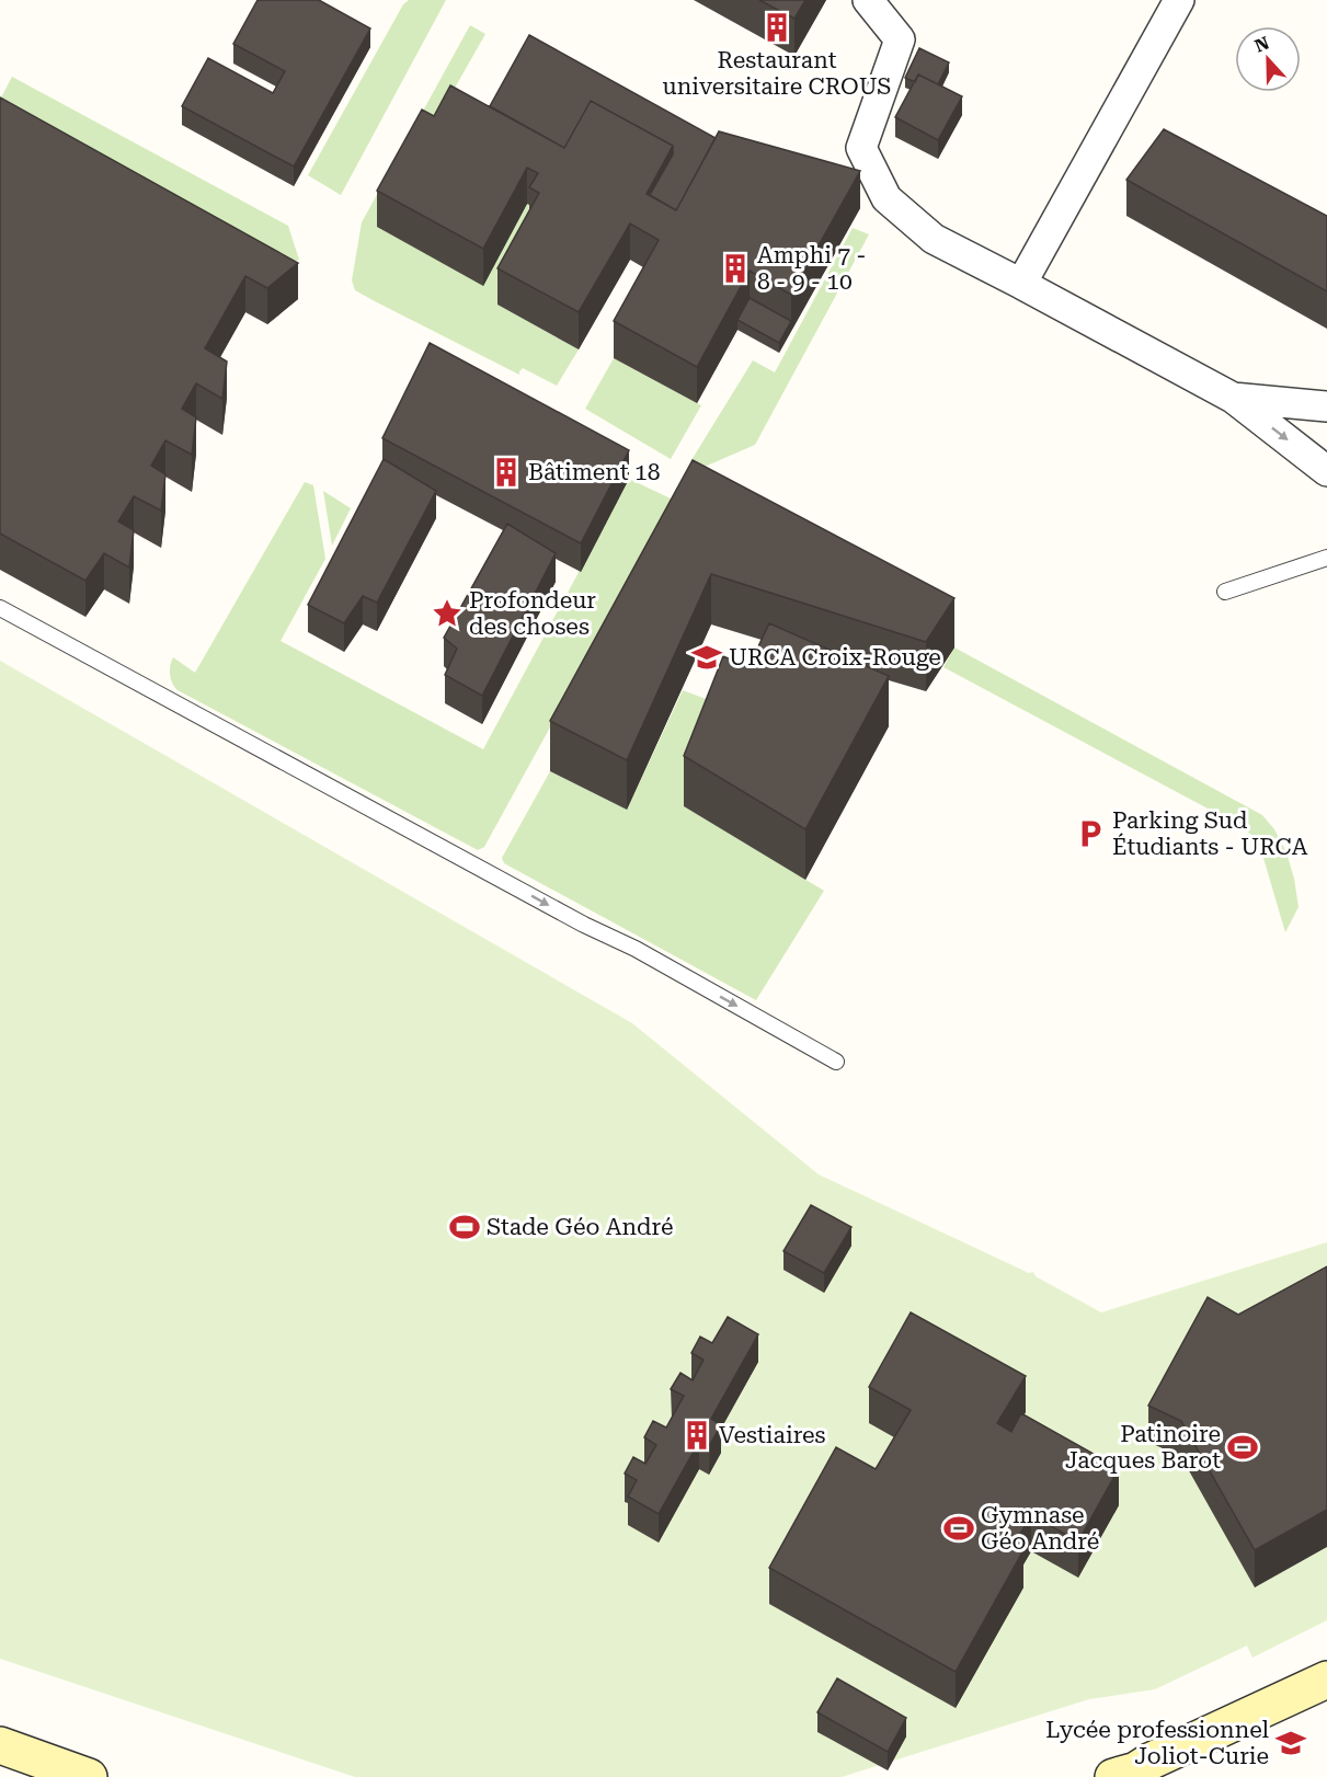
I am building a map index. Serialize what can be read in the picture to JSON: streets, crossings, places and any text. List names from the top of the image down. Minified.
{"places":{"building":["Restaurant universitaire CROUS","Amphi 7 - 8 - 9 - 10","Bâtiment 18","Vestiaires"],"place":["Profondeur des choses"],"school or university":["URCA Croix-Rouge","Lycée professionnel Joliot-Curie"],"parking":["Parking Sud Étudiants - URCA"],"sports":["Stade Géo André","Patinoire Jacques Barot","Gymnase Géo André"]},"north":"top"}
